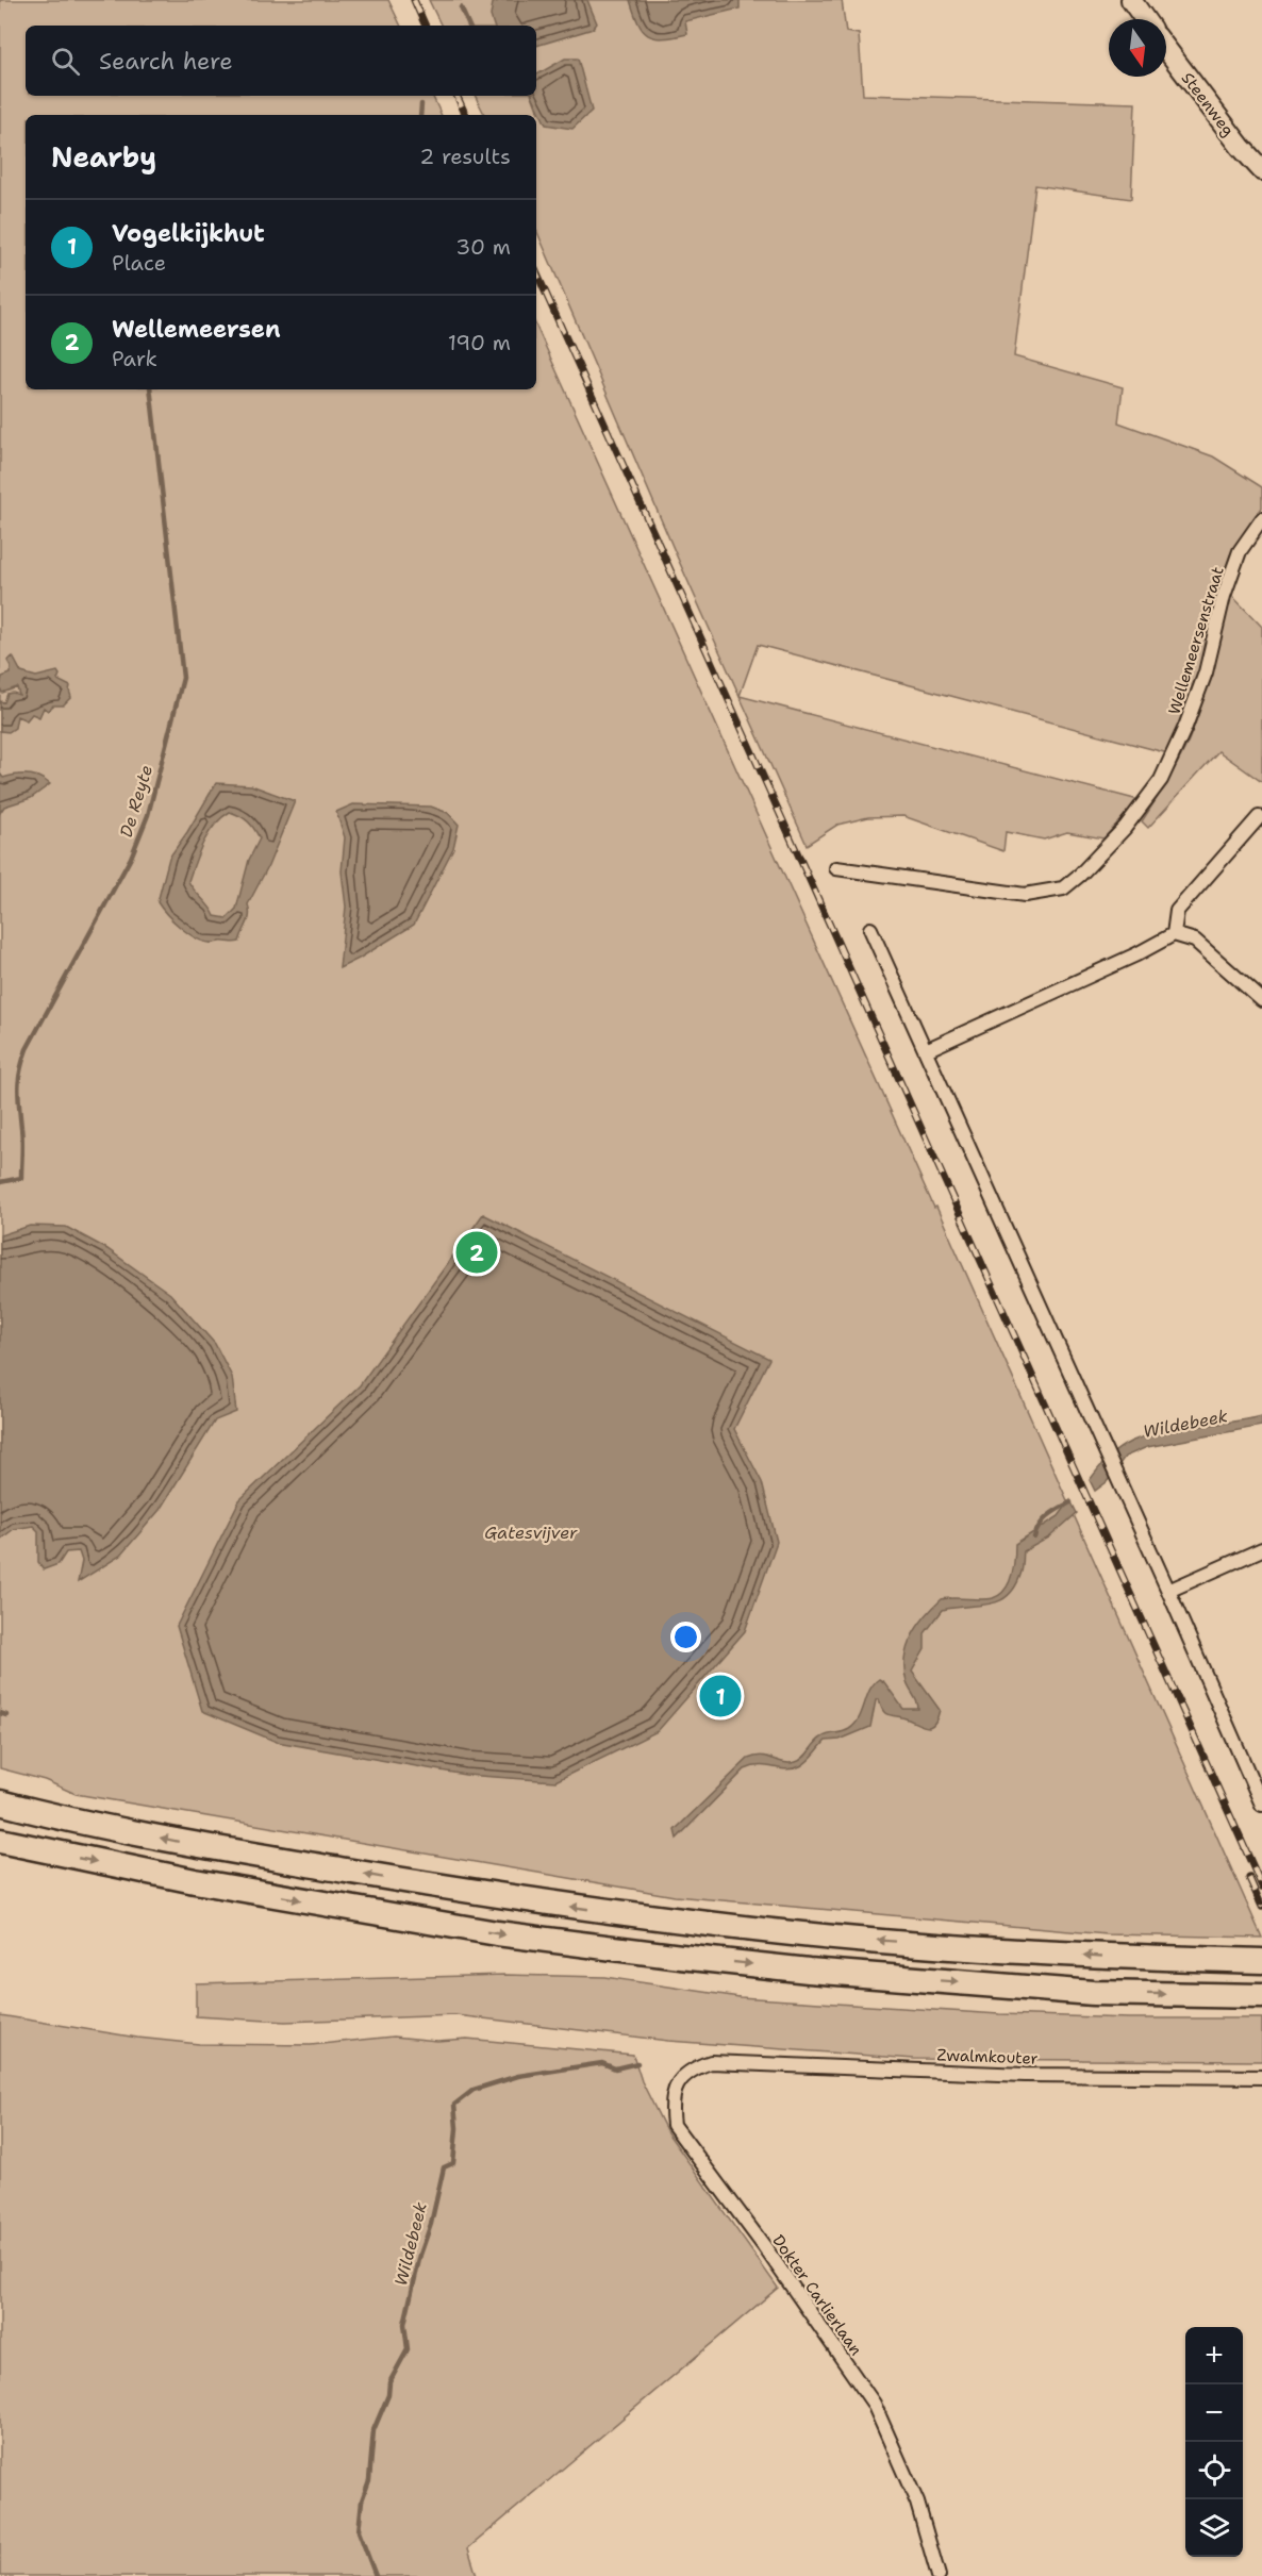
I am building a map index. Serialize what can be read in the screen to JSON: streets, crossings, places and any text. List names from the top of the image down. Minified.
{"streets":{"main road":["Steenweg"],"street":["Wellemeersenstraat","Zwalmkouter","Dokter Carlierlaan"]},"crossings":[["Zwalmkouter","Dokter Carlierlaan"]],"water":["De Reyte","Wildebeek","Gatesvijver"],"north":"bottom","page":{"search":"Search here","heading":["Nearby","2 results"],"list":[{"mark":"1","name":"Vogelkijkhut","note":"Place","value":"30 m"},{"mark":"2","name":"Wellemeersen","note":"Park","value":"190 m"}],"pins":["2","1"],"map_buttons":["+","−"]}}
